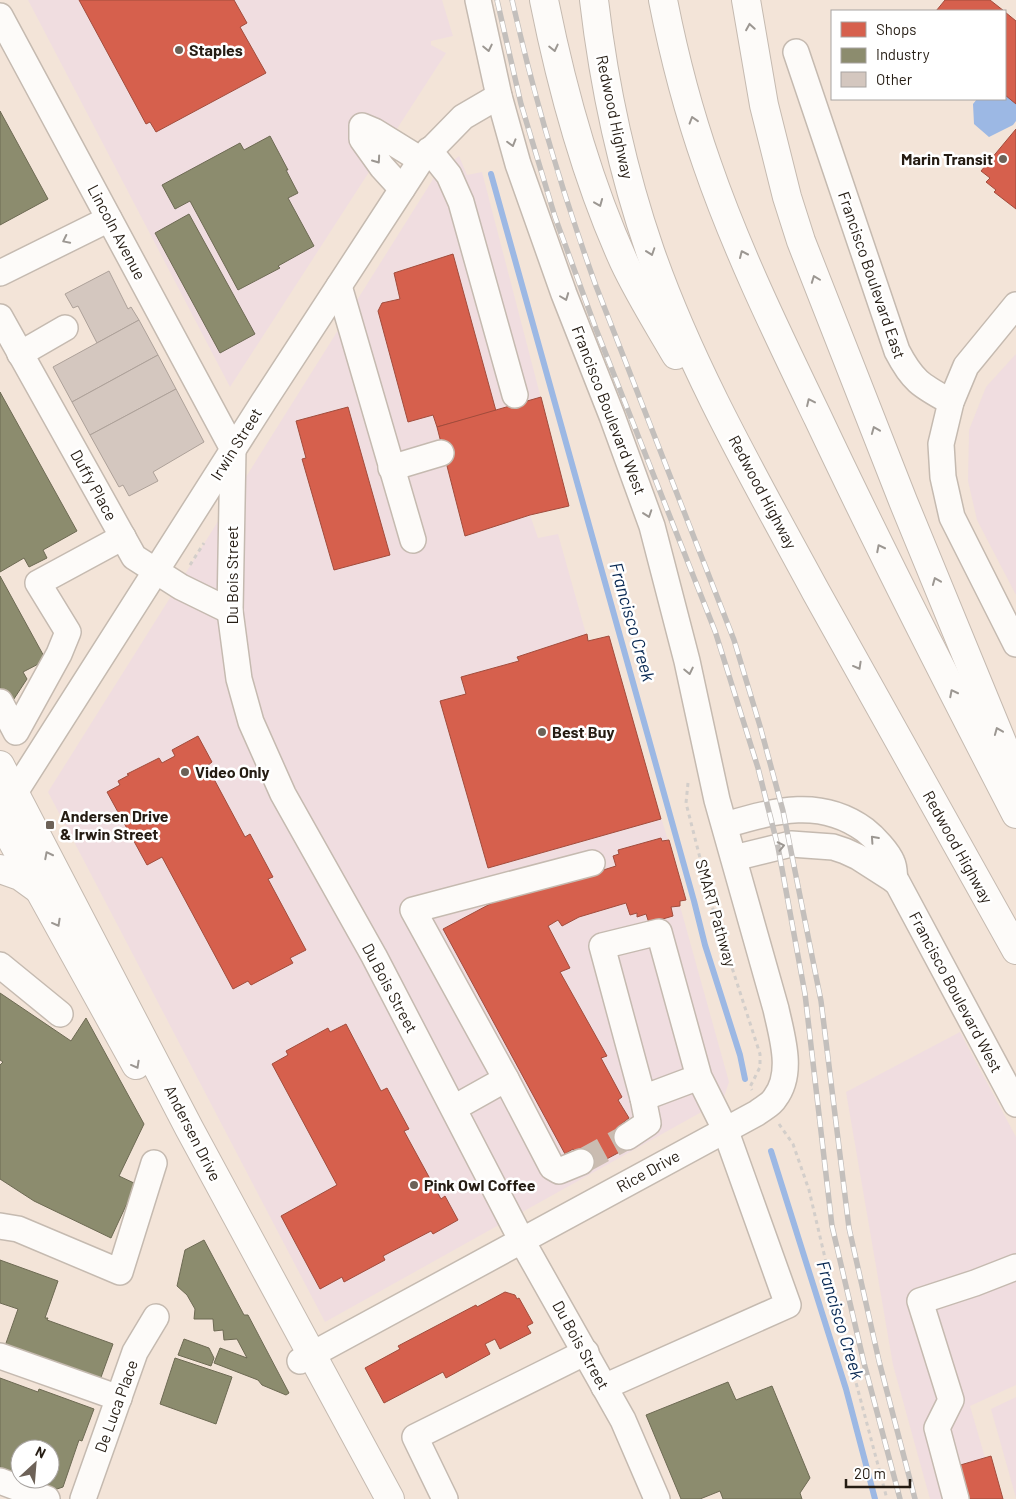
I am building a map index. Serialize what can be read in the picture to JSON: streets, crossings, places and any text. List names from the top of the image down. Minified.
{"streets":{"main road":["Redwood Highway","Andersen Drive"],"street":["Lincoln Avenue","Francisco Boulevard East","Francisco Boulevard West","Irwin Street","Duffy Place","Du Bois Street","Rice Drive","De Luca Place"],"path":["SMART Pathway"]},"crossings":[["Lincoln Avenue","Irwin Street"],["Lincoln Avenue","Du Bois Street"],["Francisco Boulevard West","Irwin Street"],["Francisco Boulevard West","Rice Drive"],["Irwin Street","Duffy Place"],["Irwin Street","Du Bois Street"],["Irwin Street","Andersen Drive"],["Duffy Place","Du Bois Street"],["Du Bois Street","Rice Drive"],["Andersen Drive","Rice Drive"]],"water":["Francisco Creek"],"places":{"other":["Staples","Marin Transit","Best Buy","Video Only","Pink Owl Coffee"],"transit":["Andersen Drive & Irwin Street"]},"legend":["Shops","Industry","Other"],"scale_bar":"20 m","north":"top right"}
